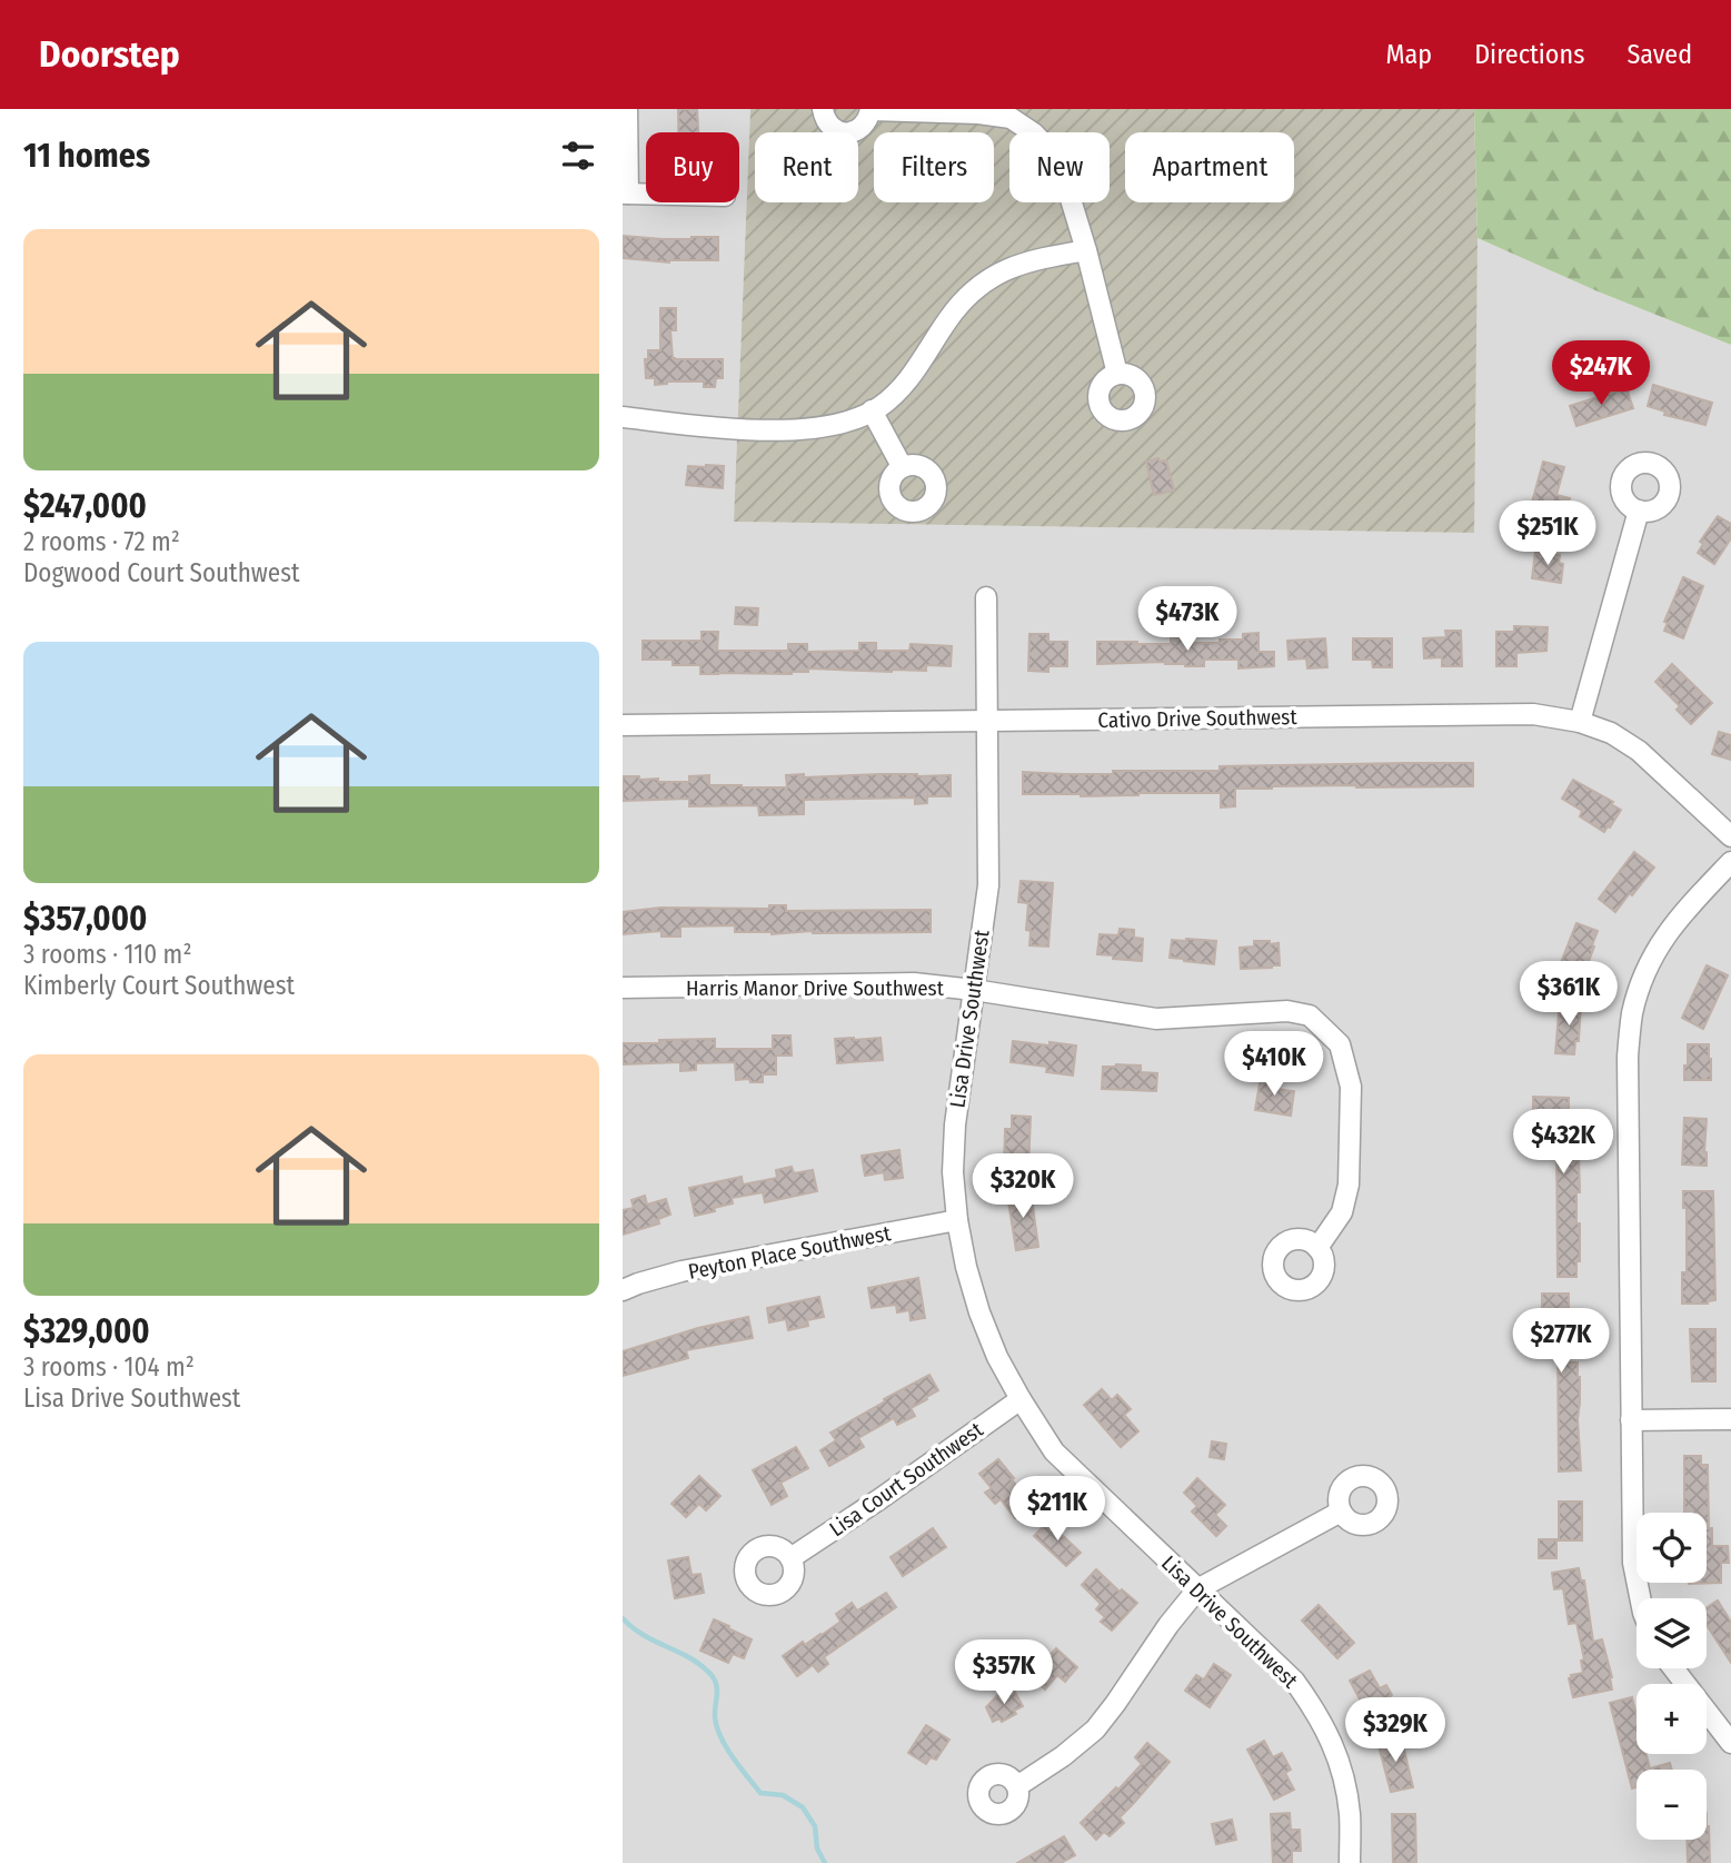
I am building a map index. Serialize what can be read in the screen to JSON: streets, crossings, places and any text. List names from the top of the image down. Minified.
{"streets":{"street":["Cativo Drive Southwest","Harris Manor Drive Southwest","Lisa Drive Southwest","Peyton Place Southwest","Lisa Court Southwest"]},"crossings":[["Cativo Drive Southwest","Lisa Drive Southwest"],["Harris Manor Drive Southwest","Lisa Drive Southwest"],["Lisa Drive Southwest","Peyton Place Southwest"],["Lisa Drive Southwest","Lisa Court Southwest"]],"page":{"header":"Doorstep","nav":["Map","Directions","Saved"],"heading":"11 homes","chip":["Buy","Rent","Filters","New","Apartment"],"list":[{"name":"$247,000","note":"2 rooms · 72 m² · Dogwood Court Southwest"},{"name":"$357,000","note":"3 rooms · 110 m² · Kimberly Court Southwest"},{"name":"$329,000","note":"3 rooms · 104 m² · Lisa Drive Southwest"}],"price":["$247K","$251K","$473K","$361K","$410K","$432K","$320K","$277K","$211K","$357K","$329K"],"map_buttons":["+","−"]}}
